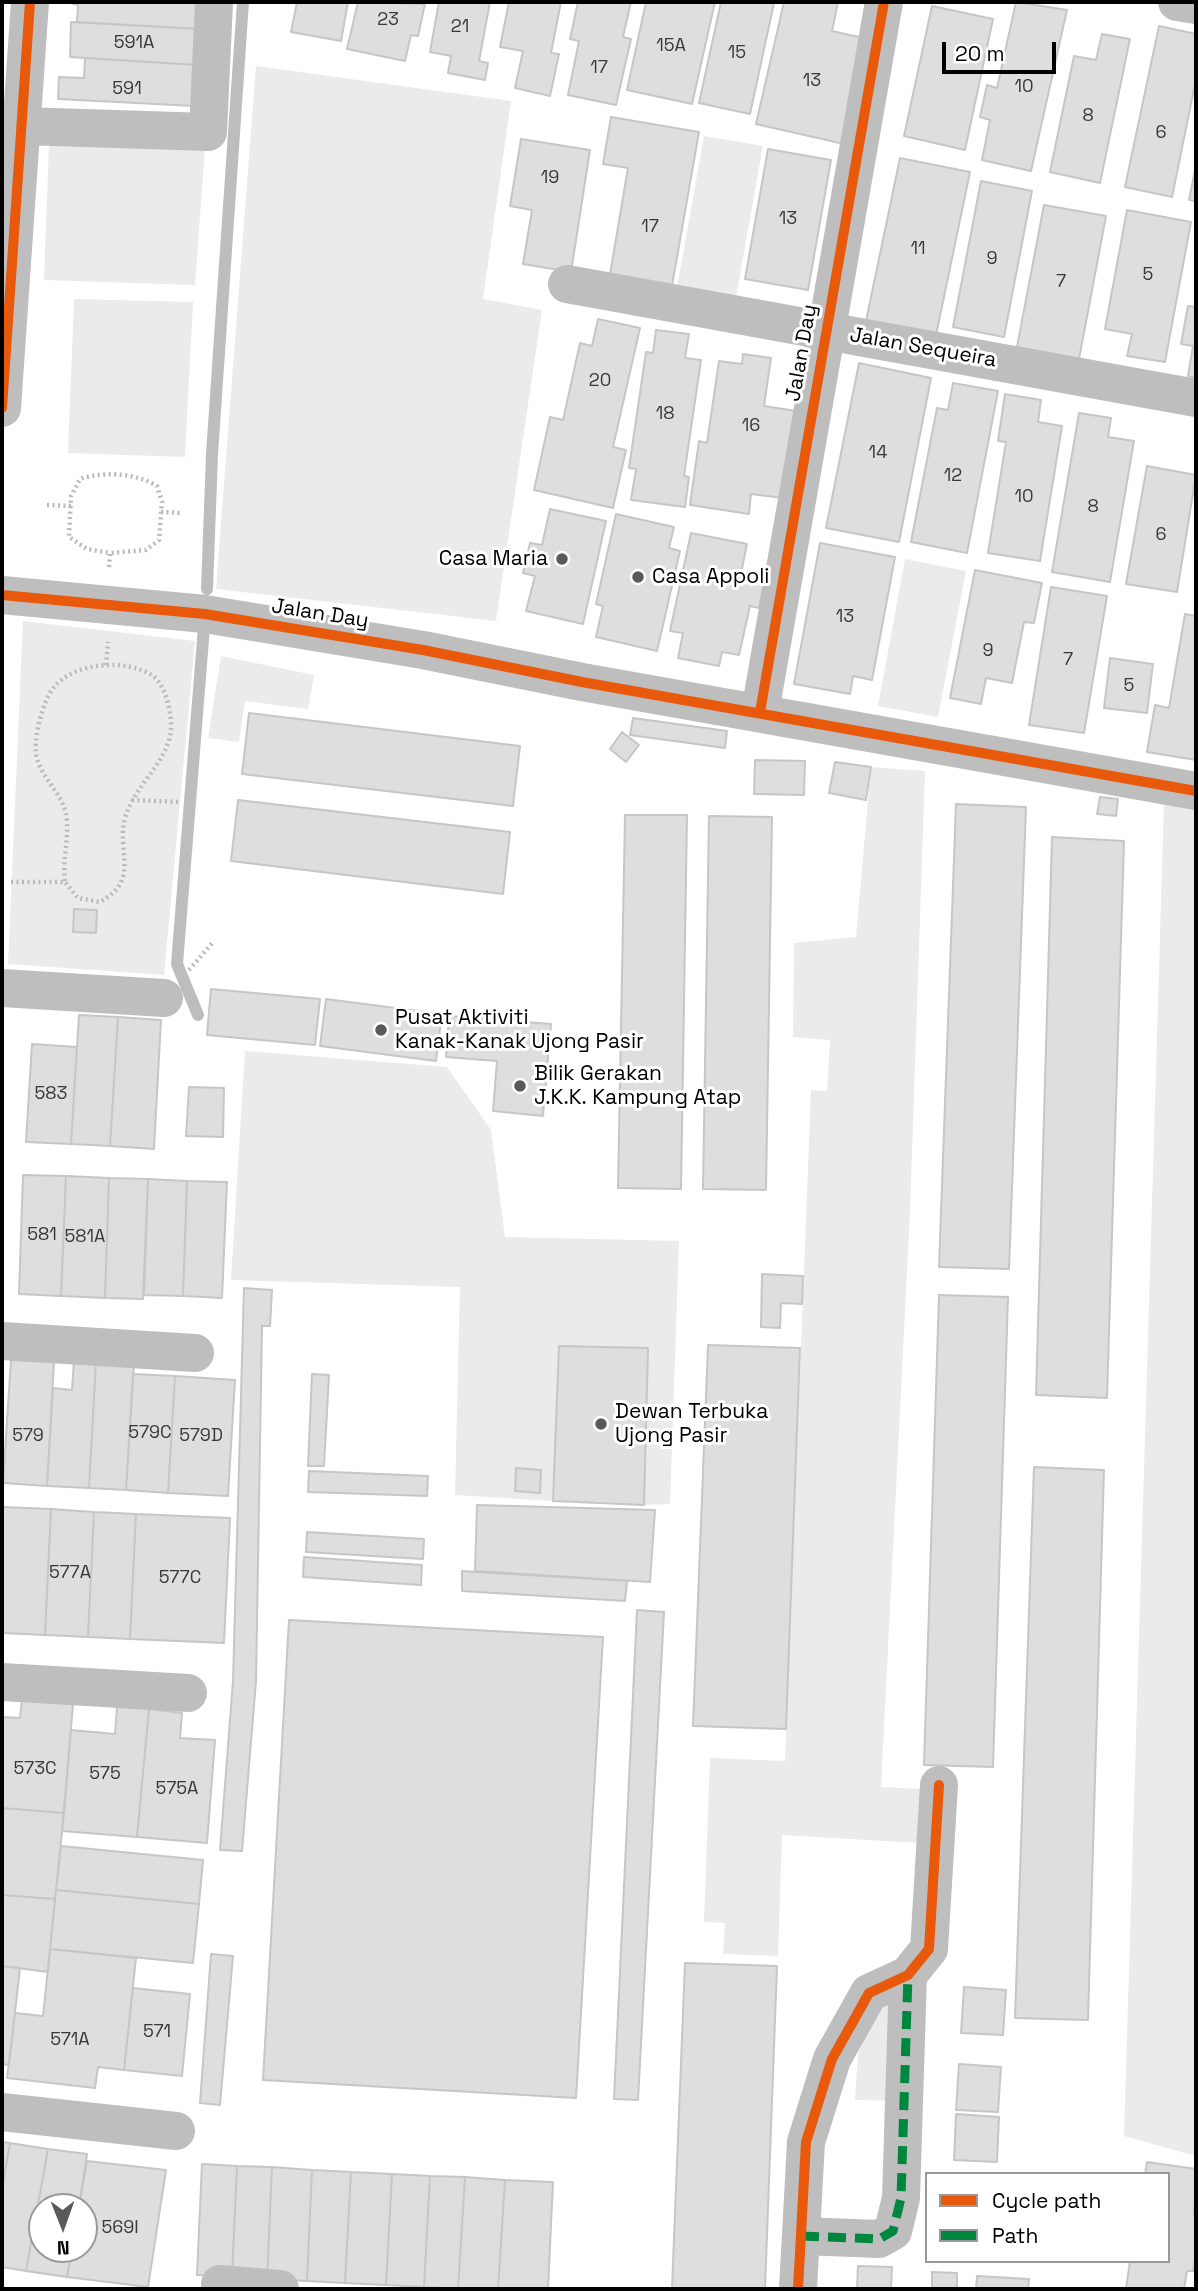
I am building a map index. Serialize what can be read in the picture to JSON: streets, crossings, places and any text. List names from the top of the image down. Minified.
{"streets":{"street":["Jalan Sequeira","Jalan Day"]},"crossings":[["Jalan Sequeira","Jalan Day"]],"places":["Casa Maria","Casa Appoli","Pusat Aktiviti Kanak-Kanak Ujong Pasir","Bilik Gerakan J.K.K. Kampung Atap","Dewan Terbuka Ujong Pasir"],"house_numbers":["23","21","591A","15A","15","17","13","10","591","8","6","19","13","17","11","9","5","7","20","18","16","14","12","10","8","6","13","9","7","5","583","581","581A","579C","579","579D","577A","577C","573C","575","575A","571","571A","569I"],"legend":["Cycle path","Path"],"scale_bar":"20 m","north":"bottom"}
